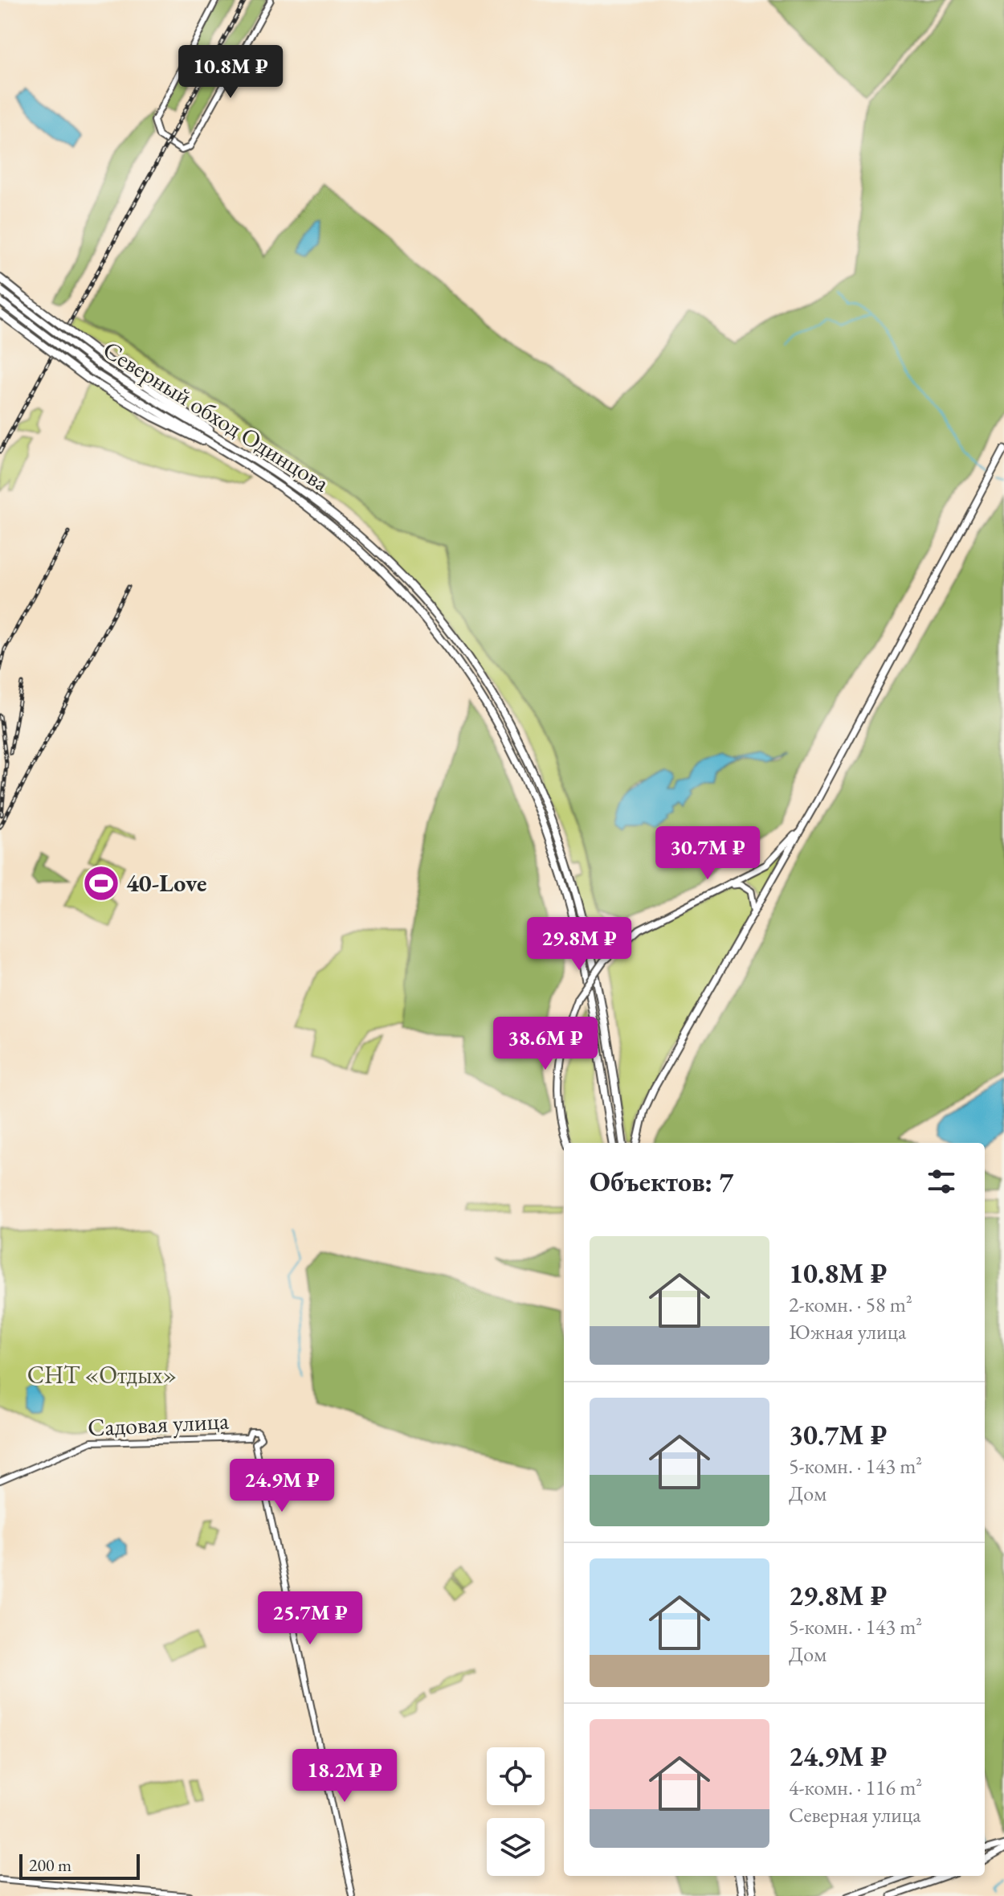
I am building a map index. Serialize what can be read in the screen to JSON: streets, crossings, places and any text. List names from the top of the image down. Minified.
{"streets":{"main road":["Северный обход Одинцова"],"street":["Садовая улица"]},"parks":["СНТ «Отдых»"],"places":{"sports":["40-Love"]},"scale_bar":"200 m","page":{"price":["10.8M ₽","30.7M ₽","29.8M ₽","38.6M ₽","24.9M ₽","25.7M ₽","18.2M ₽"],"heading":"Объектов: 7","list":[{"name":"10.8M ₽","note":"2-комн. · 58 m² · Южная улица"},{"name":"30.7M ₽","note":"5-комн. · 143 m² · Дом"},{"name":"29.8M ₽","note":"5-комн. · 143 m² · Дом"},{"name":"24.9M ₽","note":"4-комн. · 116 m² · Северная улица"}],"scale":"200 m"}}
